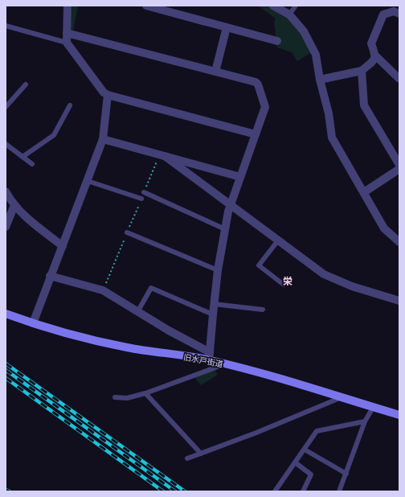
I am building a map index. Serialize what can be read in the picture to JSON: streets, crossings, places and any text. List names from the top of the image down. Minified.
{"streets":{"street":["旧水戸街道"]},"districts":["栄"]}
